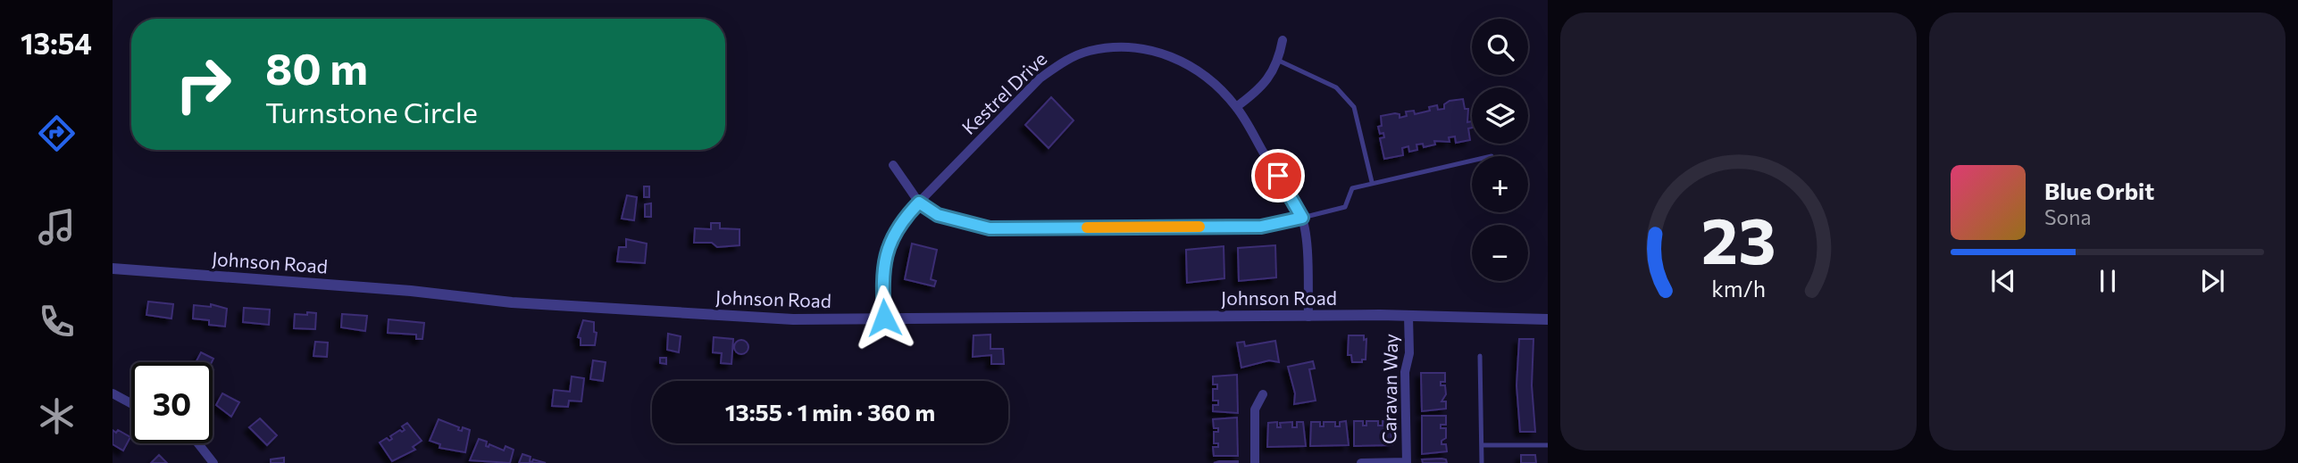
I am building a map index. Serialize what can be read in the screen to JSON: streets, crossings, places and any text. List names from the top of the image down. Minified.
{"streets":{"street":["Kestrel Drive","Johnson Road","Caravan Way"]},"crossings":[["Kestrel Drive","Johnson Road"],["Johnson Road","Caravan Way"]],"page":{"tabs":"13:54","map_buttons":["+","−"],"turn":["80 m","Turnstone Circle"],"song":["Blue Orbit","Sona"],"limit":"30","trip":"13:55 · 1 min · 360 m","gauge":["23","km/h"]}}
